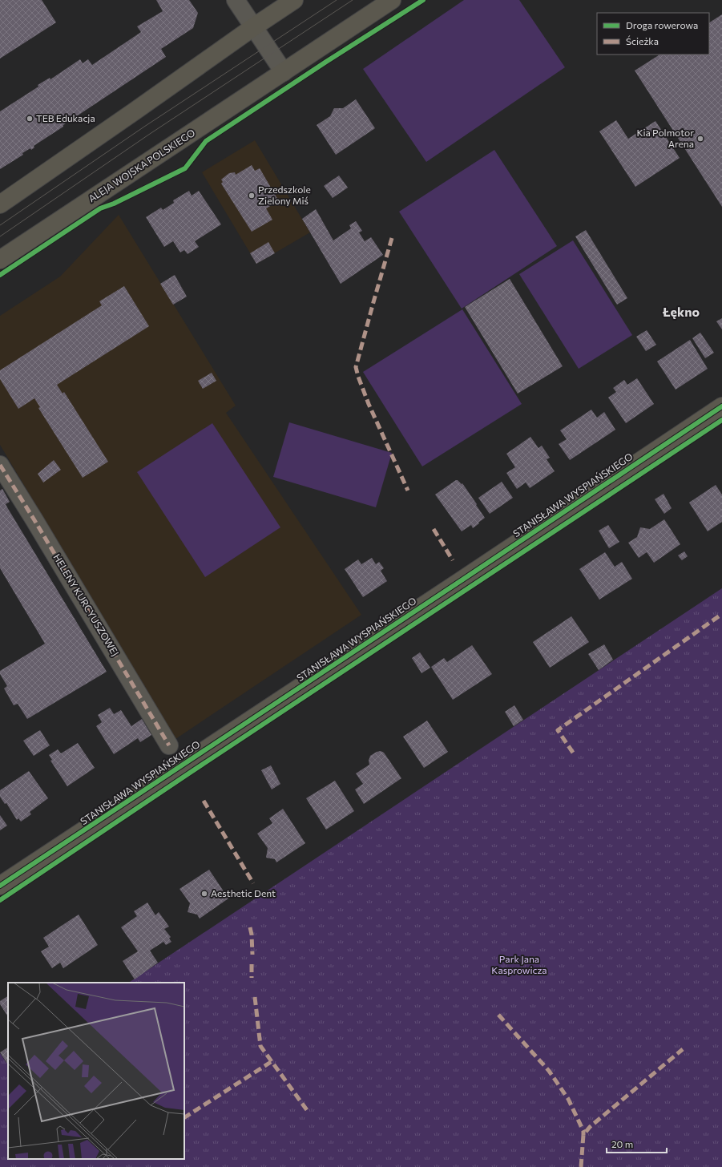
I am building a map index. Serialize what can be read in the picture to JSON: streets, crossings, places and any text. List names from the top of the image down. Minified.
{"streets":{"street":["ALEJA WOJSKA POLSKIEGO","STANISŁAWA WYSPIAŃSKIEGO","HELENY KURCYUSZOWEJ"]},"districts":["Łękno"],"parks":["Park Jana Kasprowicza"],"places":["TEB Edukacja","Kia Polmotor Arena","Przedszkole Zielony Miś","Aesthetic Dent"],"legend":["Droga rowerowa","Ścieżka"],"scale_bar":"20 m"}
